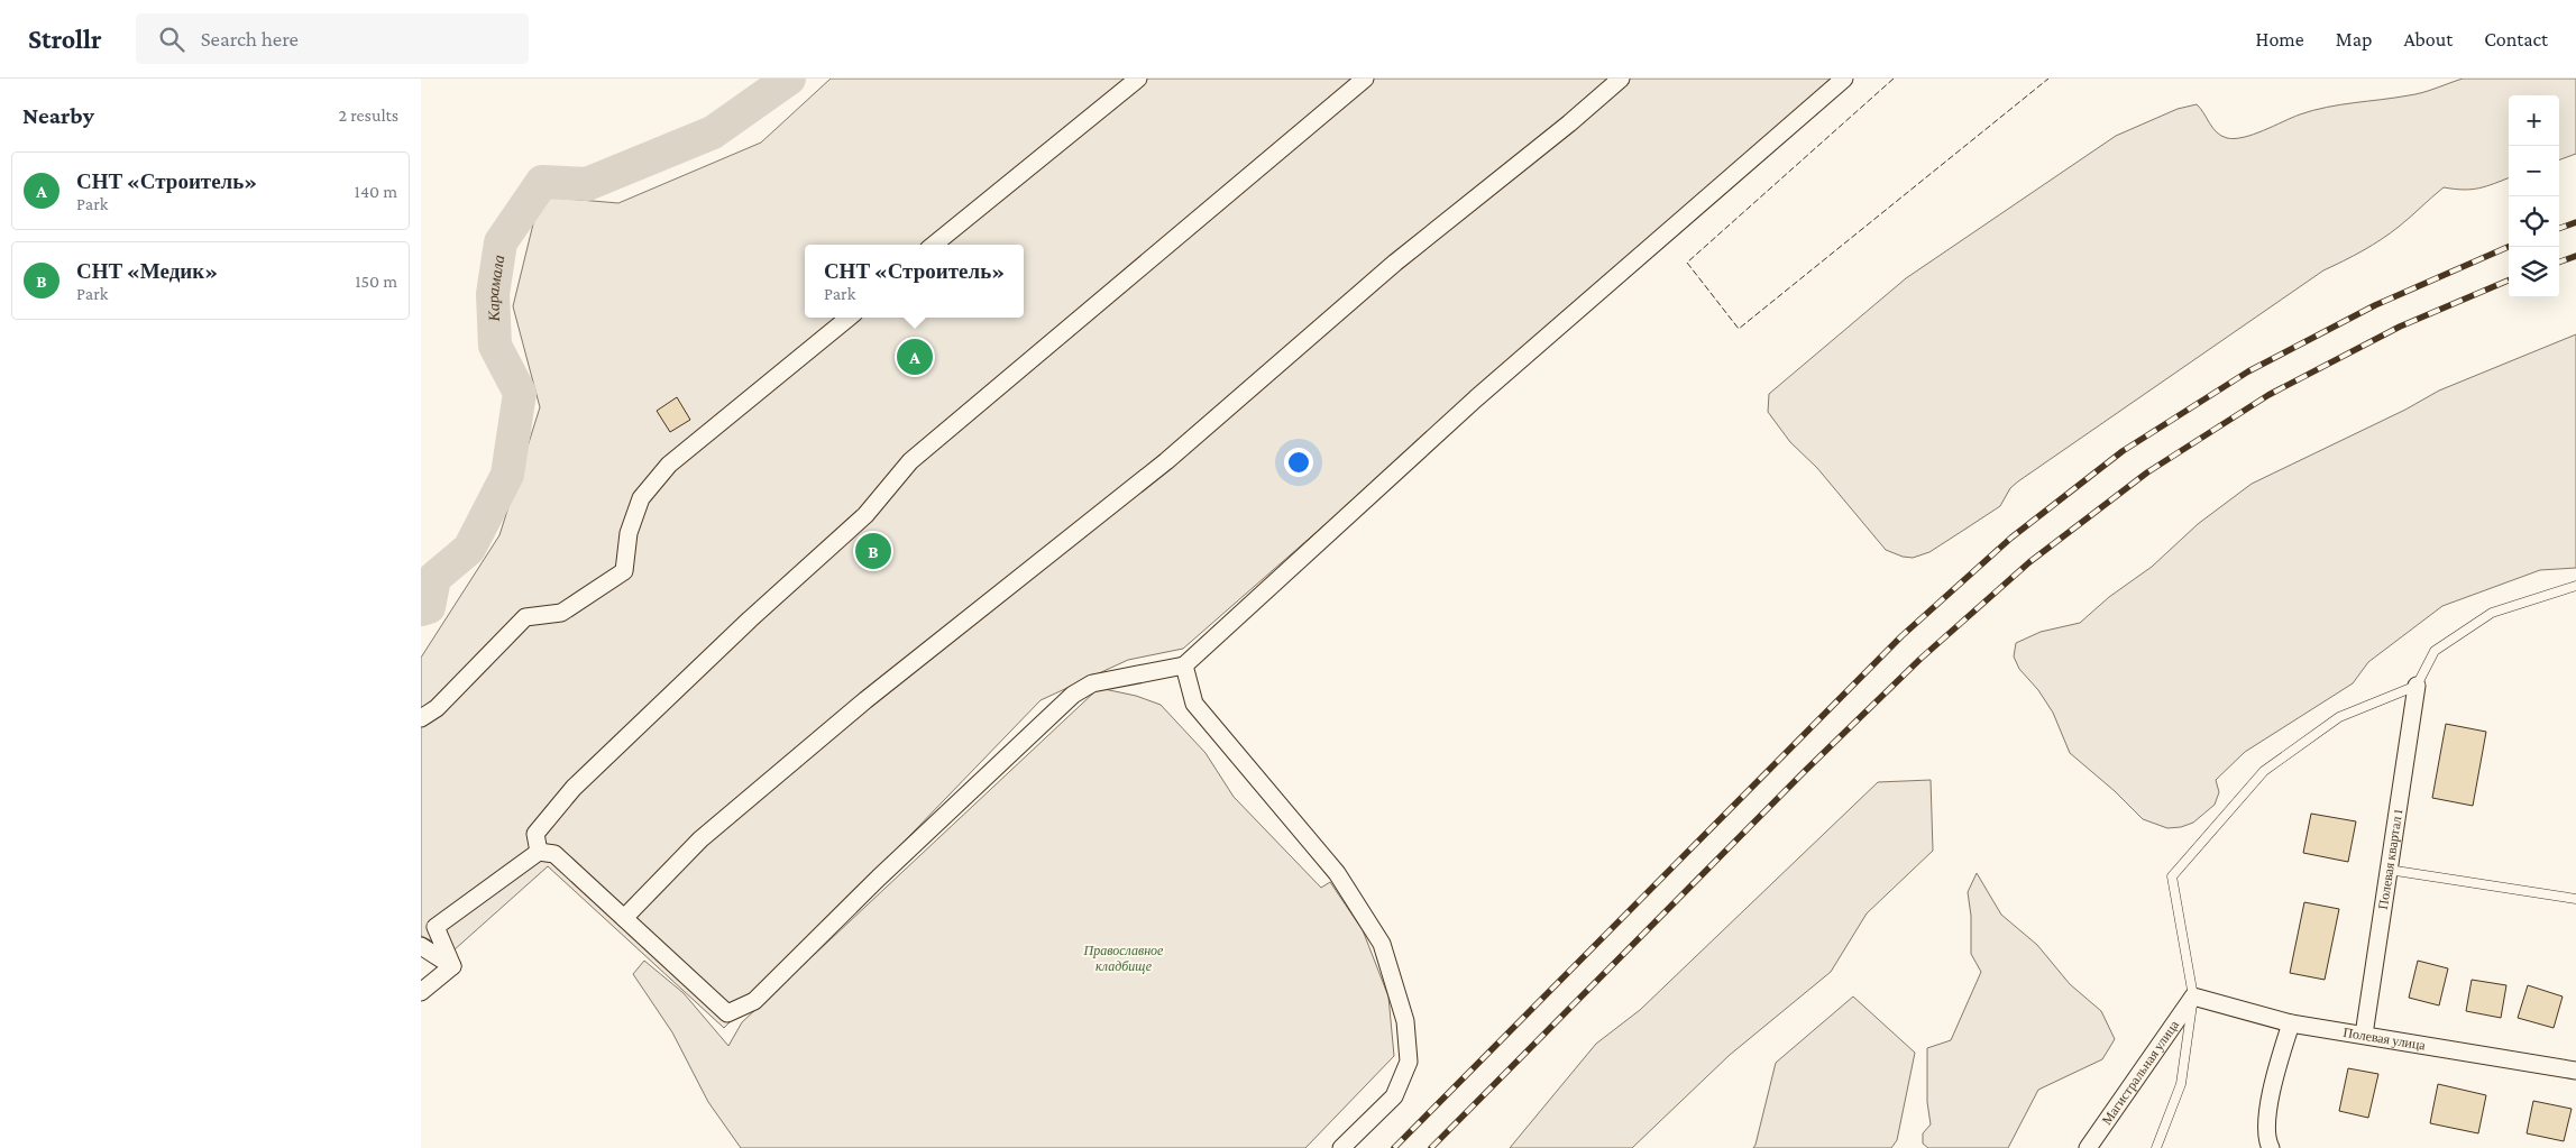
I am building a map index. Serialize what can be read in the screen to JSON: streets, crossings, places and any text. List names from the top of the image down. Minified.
{"streets":{"street":["Полевая квартал 1","Полевая улица","Магистральная улица"]},"crossings":[["Полевая квартал 1","Полевая улица"],["Полевая улица","Магистральная улица"]],"water":["Карамала"],"parks":["Православное кладбище"],"page":{"header":"Strollr","search":"Search here","nav":["Home","Map","About","Contact"],"heading":["Nearby","2 results"],"map_buttons":["+","−"],"list":[{"mark":"A","name":"СНТ «Строитель»","note":"Park","value":"140 m"},{"mark":"B","name":"СНТ «Медик»","note":"Park","value":"150 m"}],"popup":["СНТ «Строитель»","Park"],"pins":["A","B"]}}
